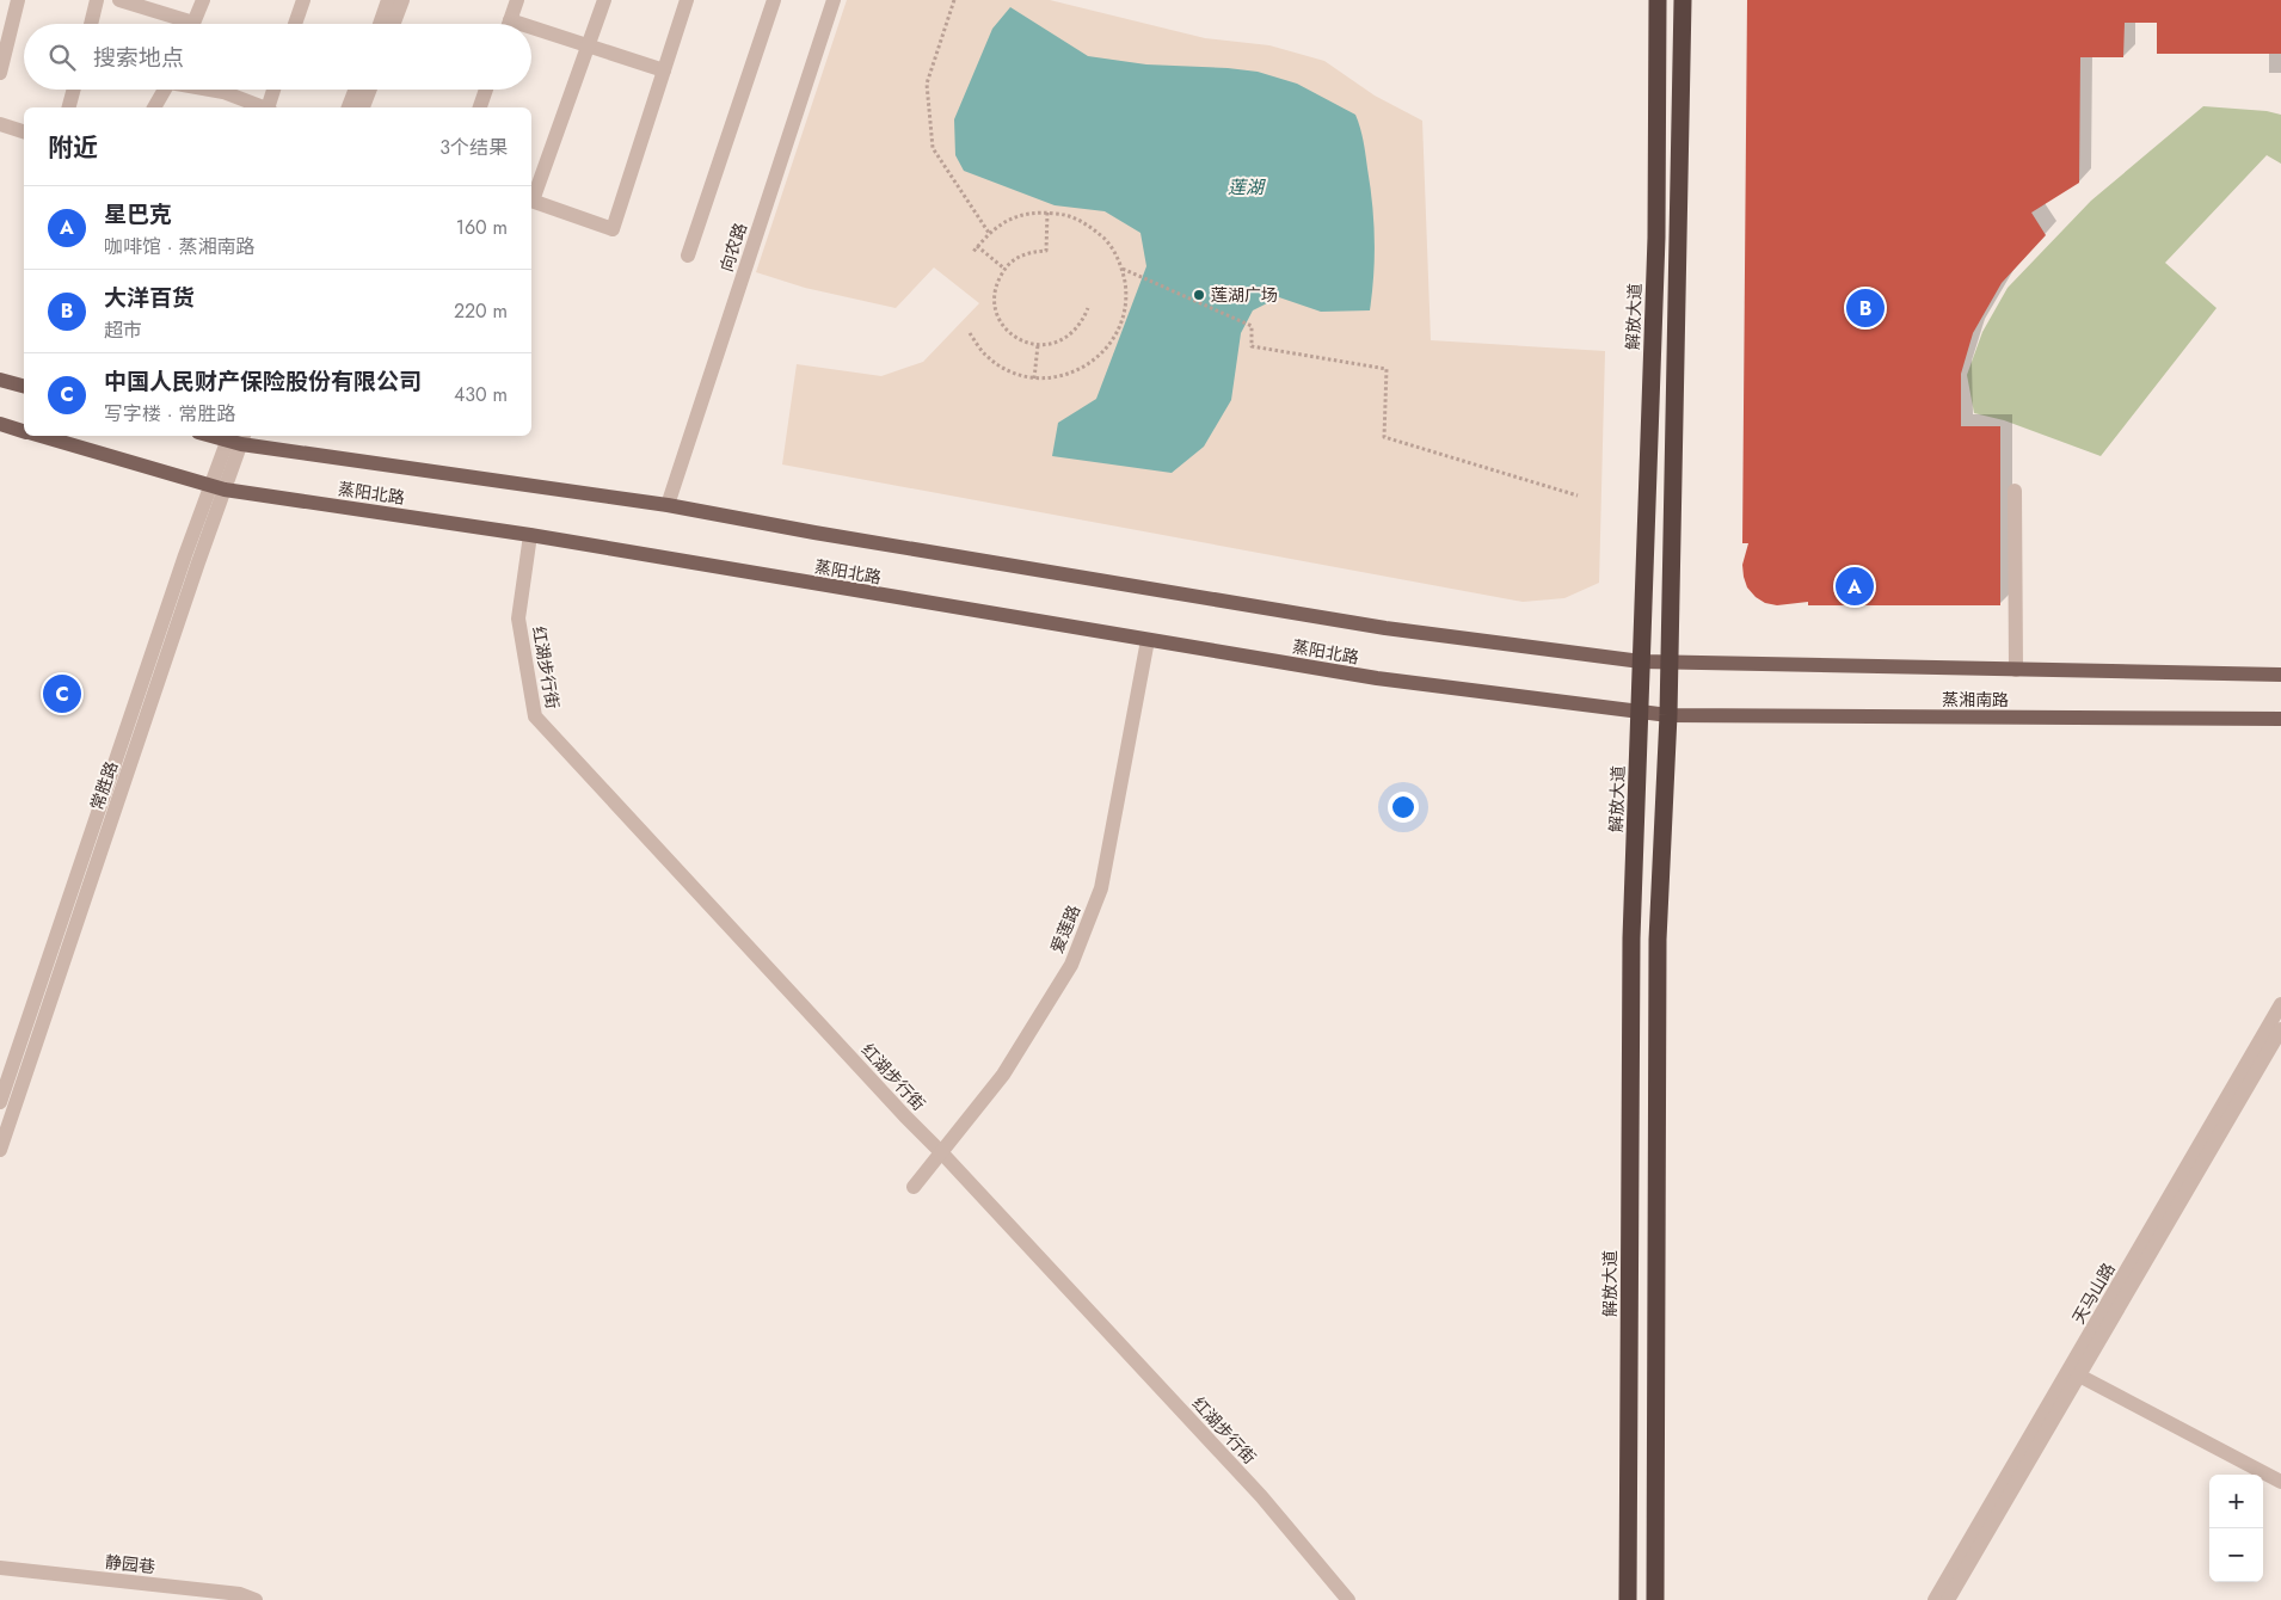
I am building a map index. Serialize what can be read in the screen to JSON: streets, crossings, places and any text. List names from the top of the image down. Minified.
{"streets":{"highway":["解放大道"],"main road":["蒸阳北路","蒸湘南路"],"street":["向农路","红湖步行街","常胜路","爱莲路","天马山路","静园巷"]},"crossings":[["向农路","蒸阳北路"],["解放大道","蒸阳北路"],["蒸阳北路","红湖步行街"],["蒸阳北路","蒸湘南路"],["蒸阳北路","常胜路"],["蒸阳北路","爱莲路"],["红湖步行街","爱莲路"]],"water":["莲湖"],"places":["莲湖广场"],"page":{"search":"搜索地点","heading":["附近","3个结果"],"list":[{"mark":"A","name":"星巴克","note":"咖啡馆 · 蒸湘南路","value":"160 m"},{"mark":"B","name":"大洋百货","note":"超市","value":"220 m"},{"mark":"C","name":"中国人民财产保险股份有限公司","note":"写字楼 · 常胜路","value":"430 m"}],"pins":["B","A","C"],"map_buttons":["+","−"]}}
